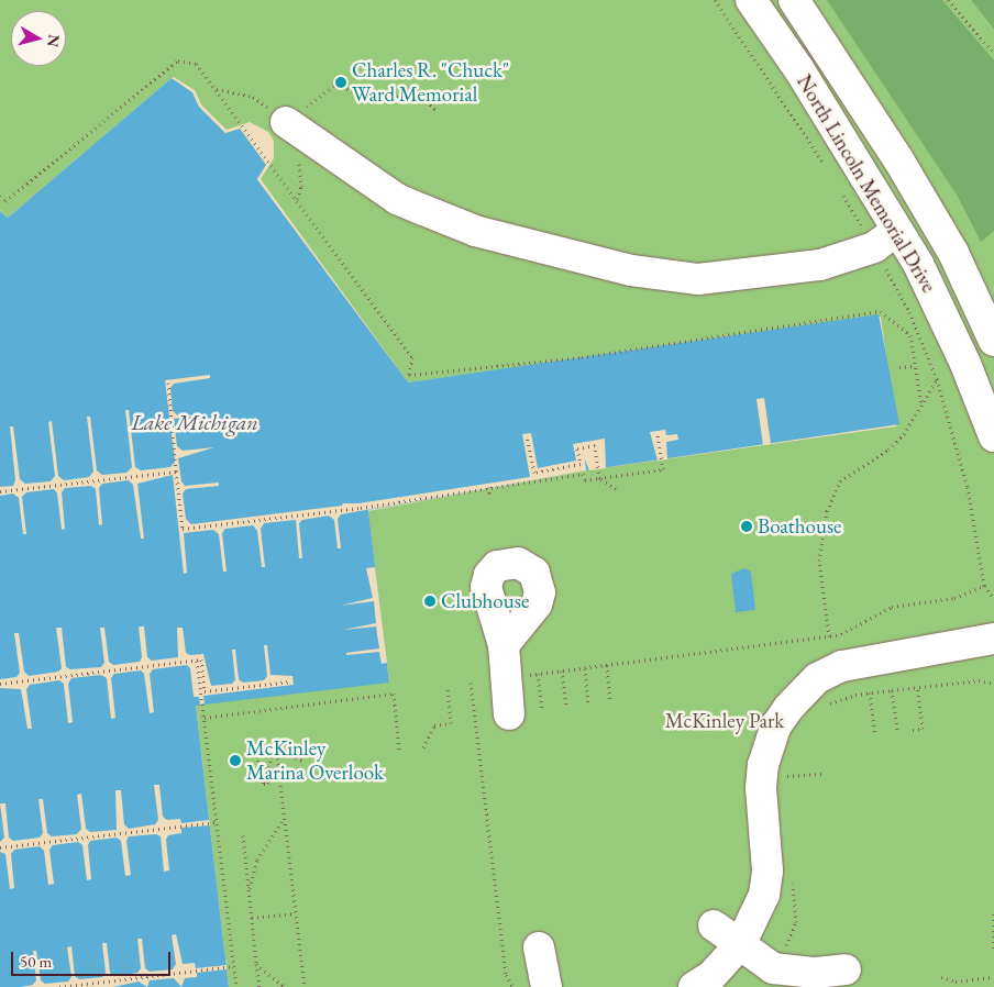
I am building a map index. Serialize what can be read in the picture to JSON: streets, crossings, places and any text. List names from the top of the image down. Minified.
{"streets":{"main road":["North Lincoln Memorial Drive"]},"water":["Lake Michigan"],"parks":["McKinley Park"],"places":["Charles R. \"Chuck\" Ward Memorial","Boathouse","Clubhouse","McKinley Marina Overlook"],"scale_bar":"50 m","north":"right"}
